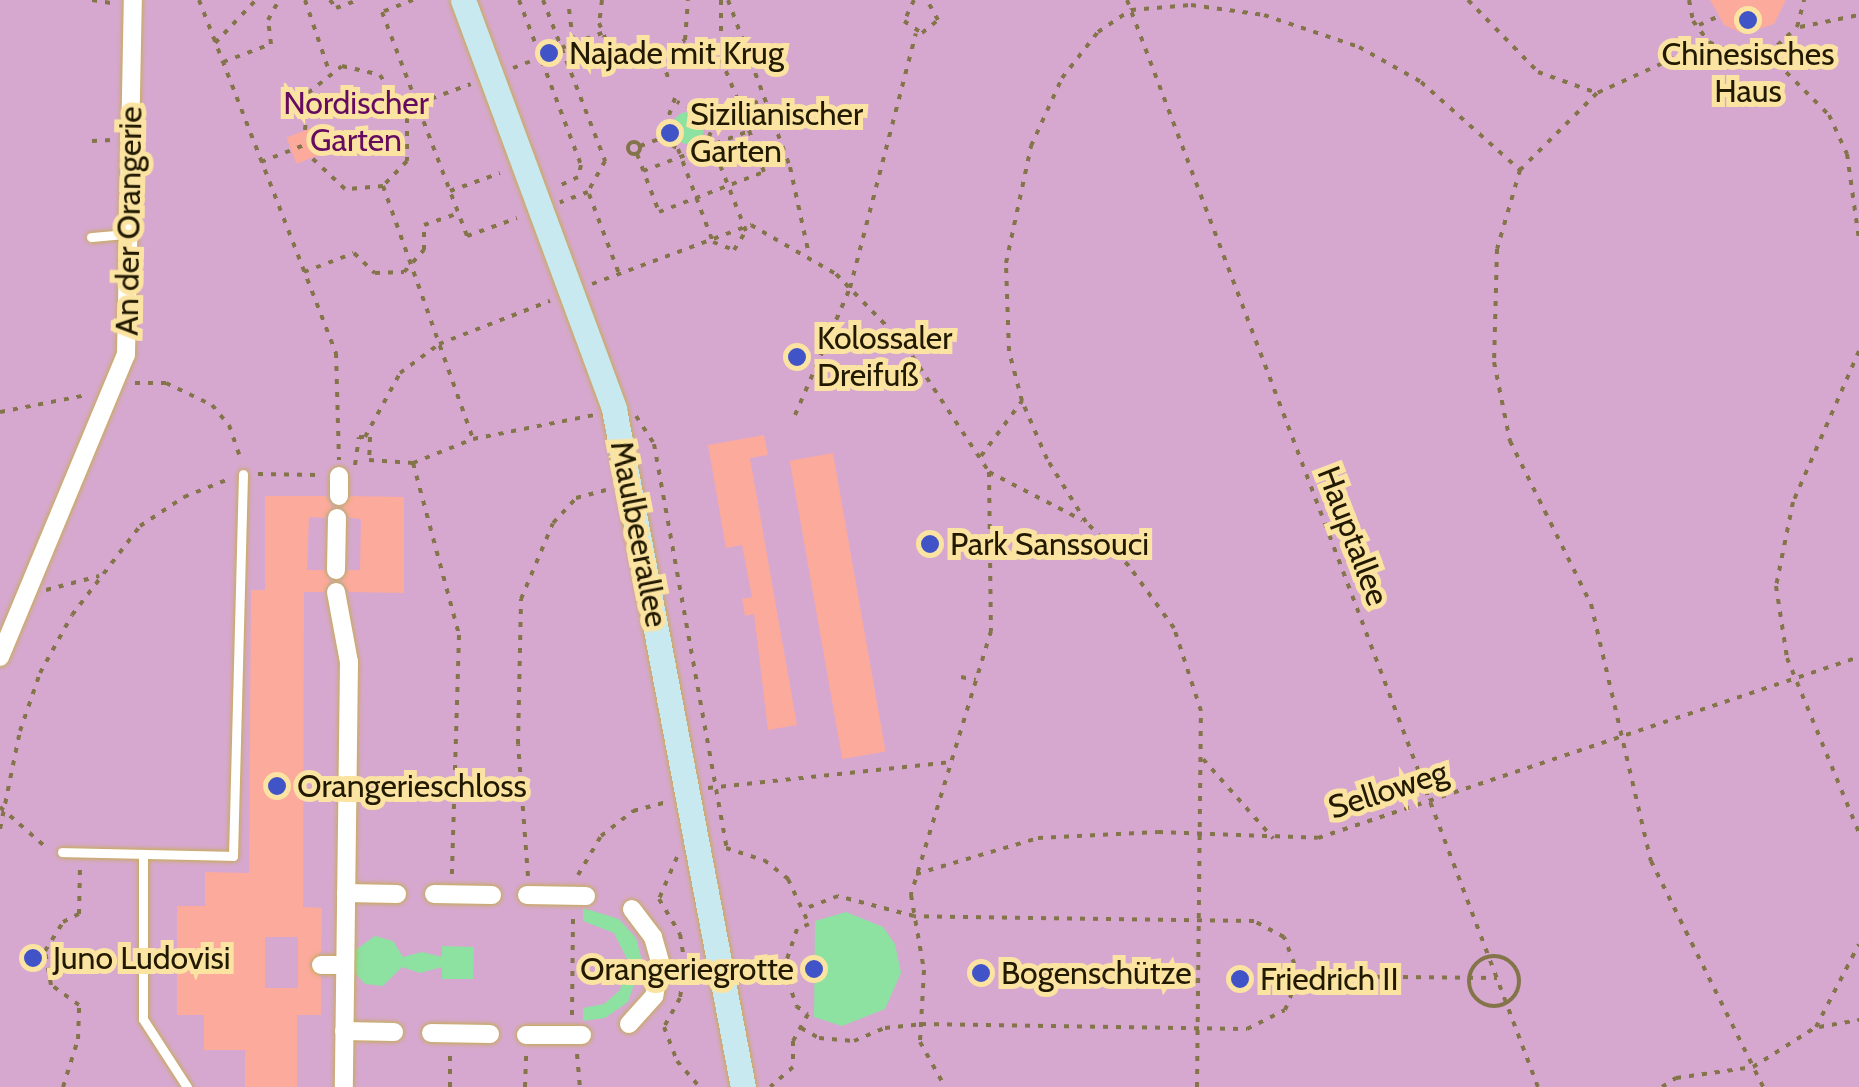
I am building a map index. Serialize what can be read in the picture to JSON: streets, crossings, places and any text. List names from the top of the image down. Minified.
{"streets":{"street":["An der Orangerie","Maulbeerallee"],"path":["Hauptallee","Selloweg"]},"crossings":[["Hauptallee","Selloweg"]],"parks":["Nordischer Garten"],"places":["Chinesisches Haus","Najade mit Krug","Sizilianischer Garten","Kolossaler Dreifuß","Park Sanssouci","Orangerieschloss","Juno Ludovisi","Orangeriegrotte","Bogenschütze","Friedrich II"]}
